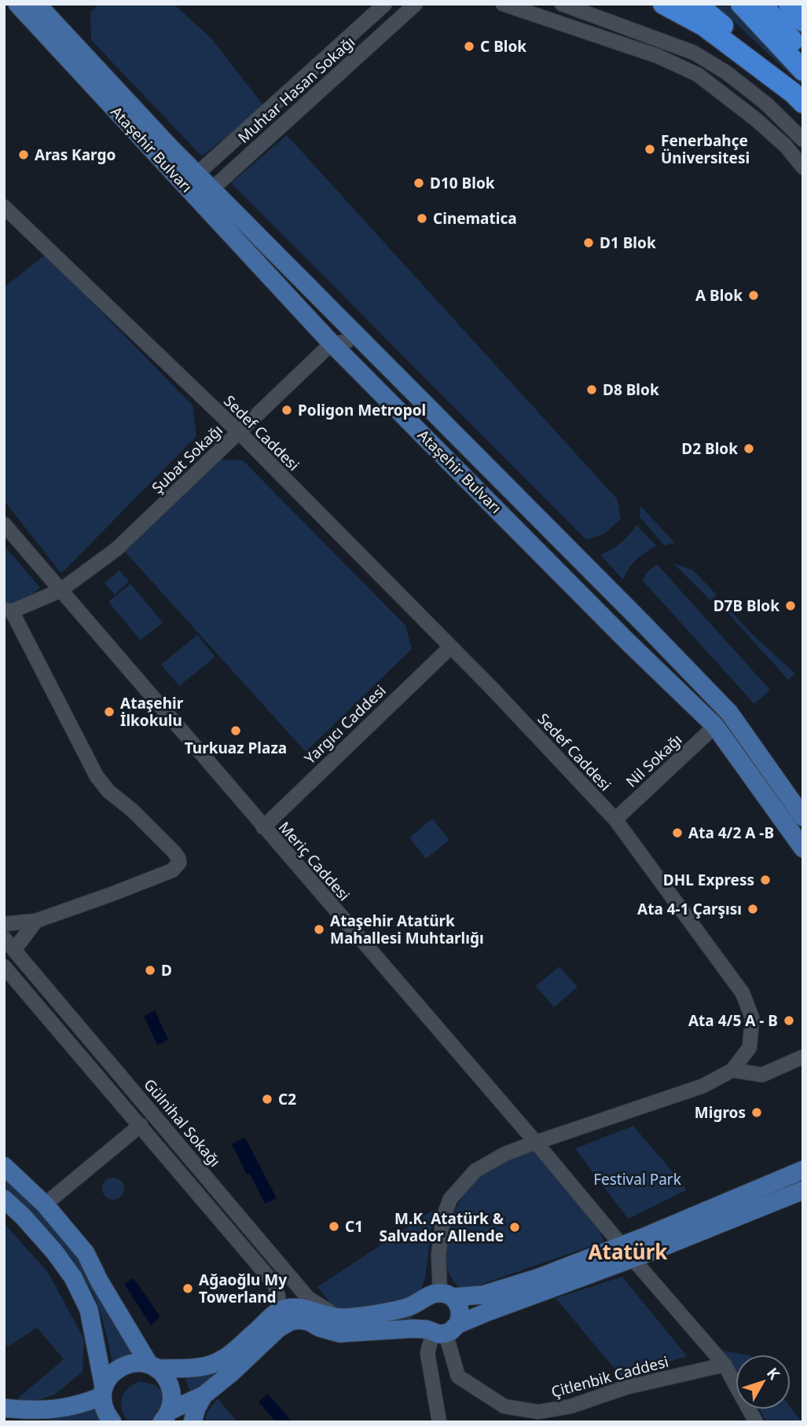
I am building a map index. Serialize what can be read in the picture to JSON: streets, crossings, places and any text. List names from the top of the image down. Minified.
{"streets":{"main road":["Ataşehir Bulvarı"],"street":["Muhtar Hasan Sokağı","Sedef Caddesi","Şubat Sokağı","Yargıcı Caddesi","Nil Sokağı","Meriç Caddesi","Gülnihal Sokağı","Çitlenbik Caddesi"]},"crossings":[["Muhtar Hasan Sokağı","Ataşehir Bulvarı"],["Ataşehir Bulvarı","Şubat Sokağı"],["Ataşehir Bulvarı","Nil Sokağı"],["Sedef Caddesi","Şubat Sokağı"],["Sedef Caddesi","Yargıcı Caddesi"],["Sedef Caddesi","Nil Sokağı"],["Sedef Caddesi","Meriç Caddesi"],["Sedef Caddesi","Çitlenbik Caddesi"],["Şubat Sokağı","Meriç Caddesi"],["Yargıcı Caddesi","Meriç Caddesi"],["Meriç Caddesi","Çitlenbik Caddesi"]],"districts":["Atatürk"],"parks":["Festival Park"],"places":["C Blok","Fenerbahçe Üniversitesi","Aras Kargo","D10 Blok","Cinematica","D1 Blok","A Blok","D8 Blok","Poligon Metropol","D2 Blok","D7B Blok","Ataşehir İlkokulu","Turkuaz Plaza","Ata 4/2 A -B","DHL Express","Ata 4-1 Çarşısı","Ataşehir Atatürk Mahallesi Muhtarlığı","D","Ata 4/5 A - B","C2","Migros","C1","M.K. Atatürk & Salvador Allende","Ağaoğlu My Towerland"],"north":"top right"}
